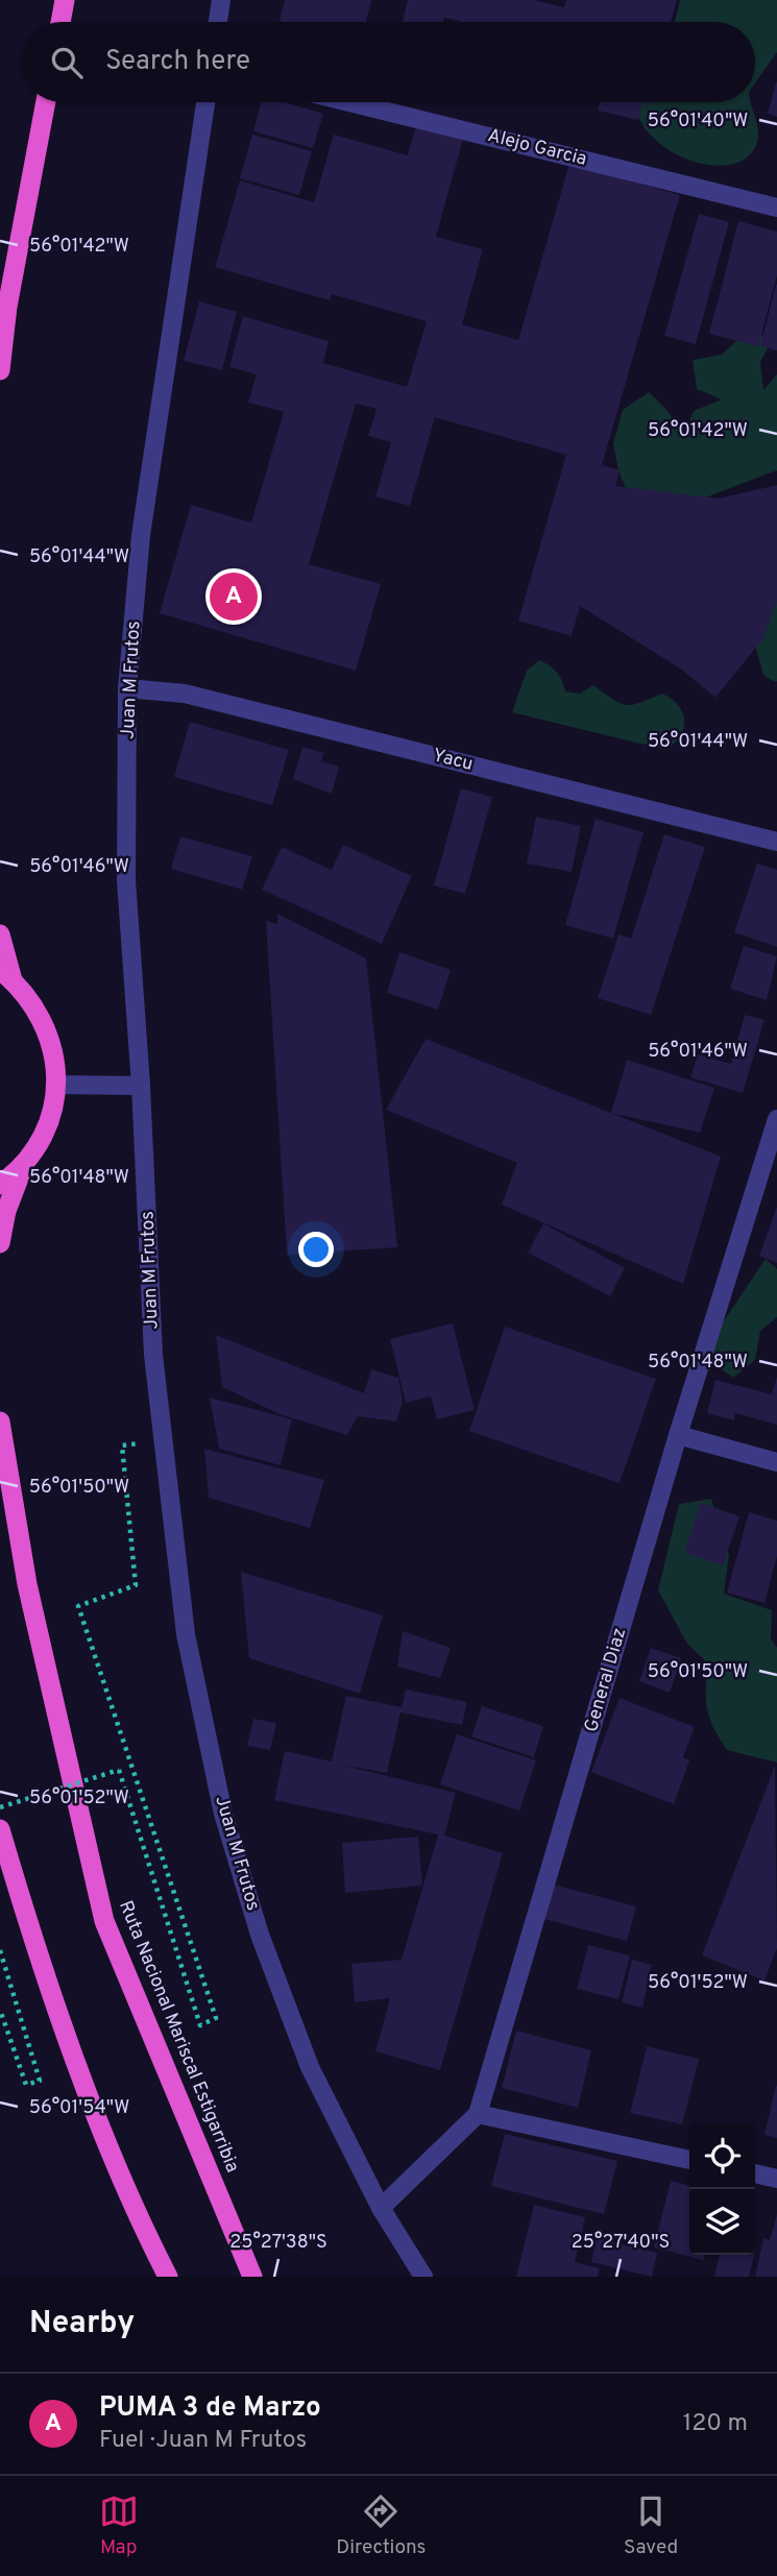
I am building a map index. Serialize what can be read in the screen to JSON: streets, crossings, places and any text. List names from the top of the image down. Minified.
{"streets":{"highway":["Ruta Nacional Mariscal Estigarribia"],"street":["Alejo Garcia","Juan M Frutos","Yacu","General Diaz"]},"crossings":[["Juan M Frutos","Yacu"],["Juan M Frutos","General Diaz"]],"page":{"search":"Search here","pins":"A","heading":"Nearby","list":[{"mark":"A","name":"PUMA 3 de Marzo","note":"Fuel · Juan M Frutos","value":"120 m"}],"nav":["Map","Directions","Saved"]},"coordinates":["56°01'40\"W","56°01'42\"W","56°01'44\"W","56°01'46\"W","56°01'48\"W","56°01'50\"W","56°01'52\"W","56°01'54\"W","25°27'38\"S","25°27'40\"S"]}
